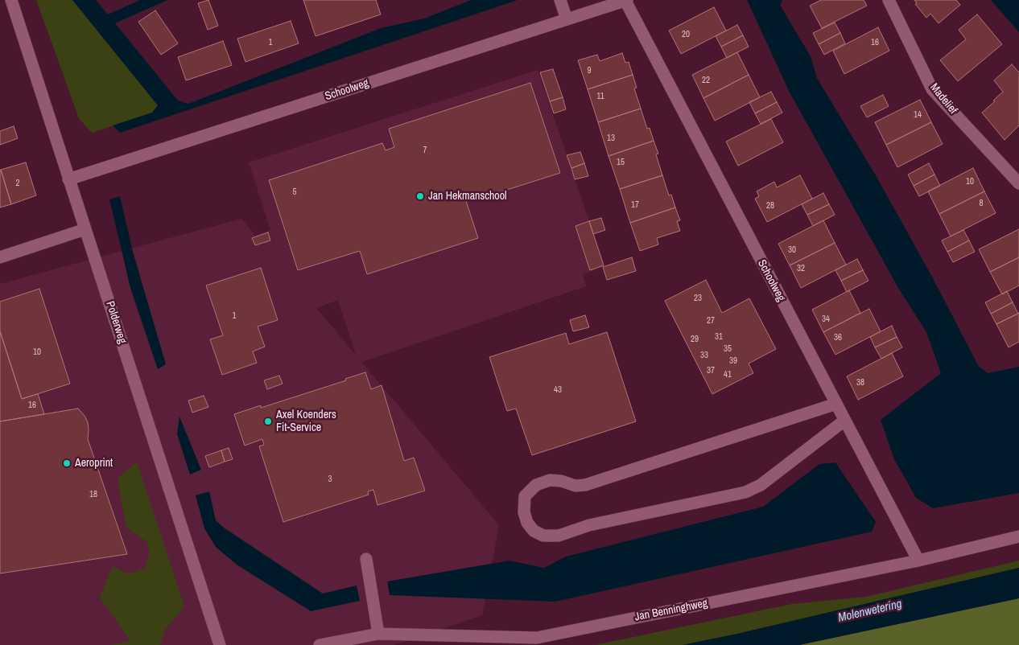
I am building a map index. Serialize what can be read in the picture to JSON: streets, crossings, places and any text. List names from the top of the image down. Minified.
{"streets":{"street":["Schoolweg","Madelief","Polderweg","Jan Benninghweg"]},"crossings":[["Schoolweg","Polderweg"],["Schoolweg","Jan Benninghweg"]],"water":["Molenwetering"],"places":["Jan Hekmanschool","Axel Koenders Fit-Service","Aeroprint"],"house_numbers":["20","1","16","9","22","11","14","13","7","15","10","2","5","8","17","28","30","32","23","1","34","27","31","36","29","35","10","33","39","37","41","38","43","16","3","18"]}
